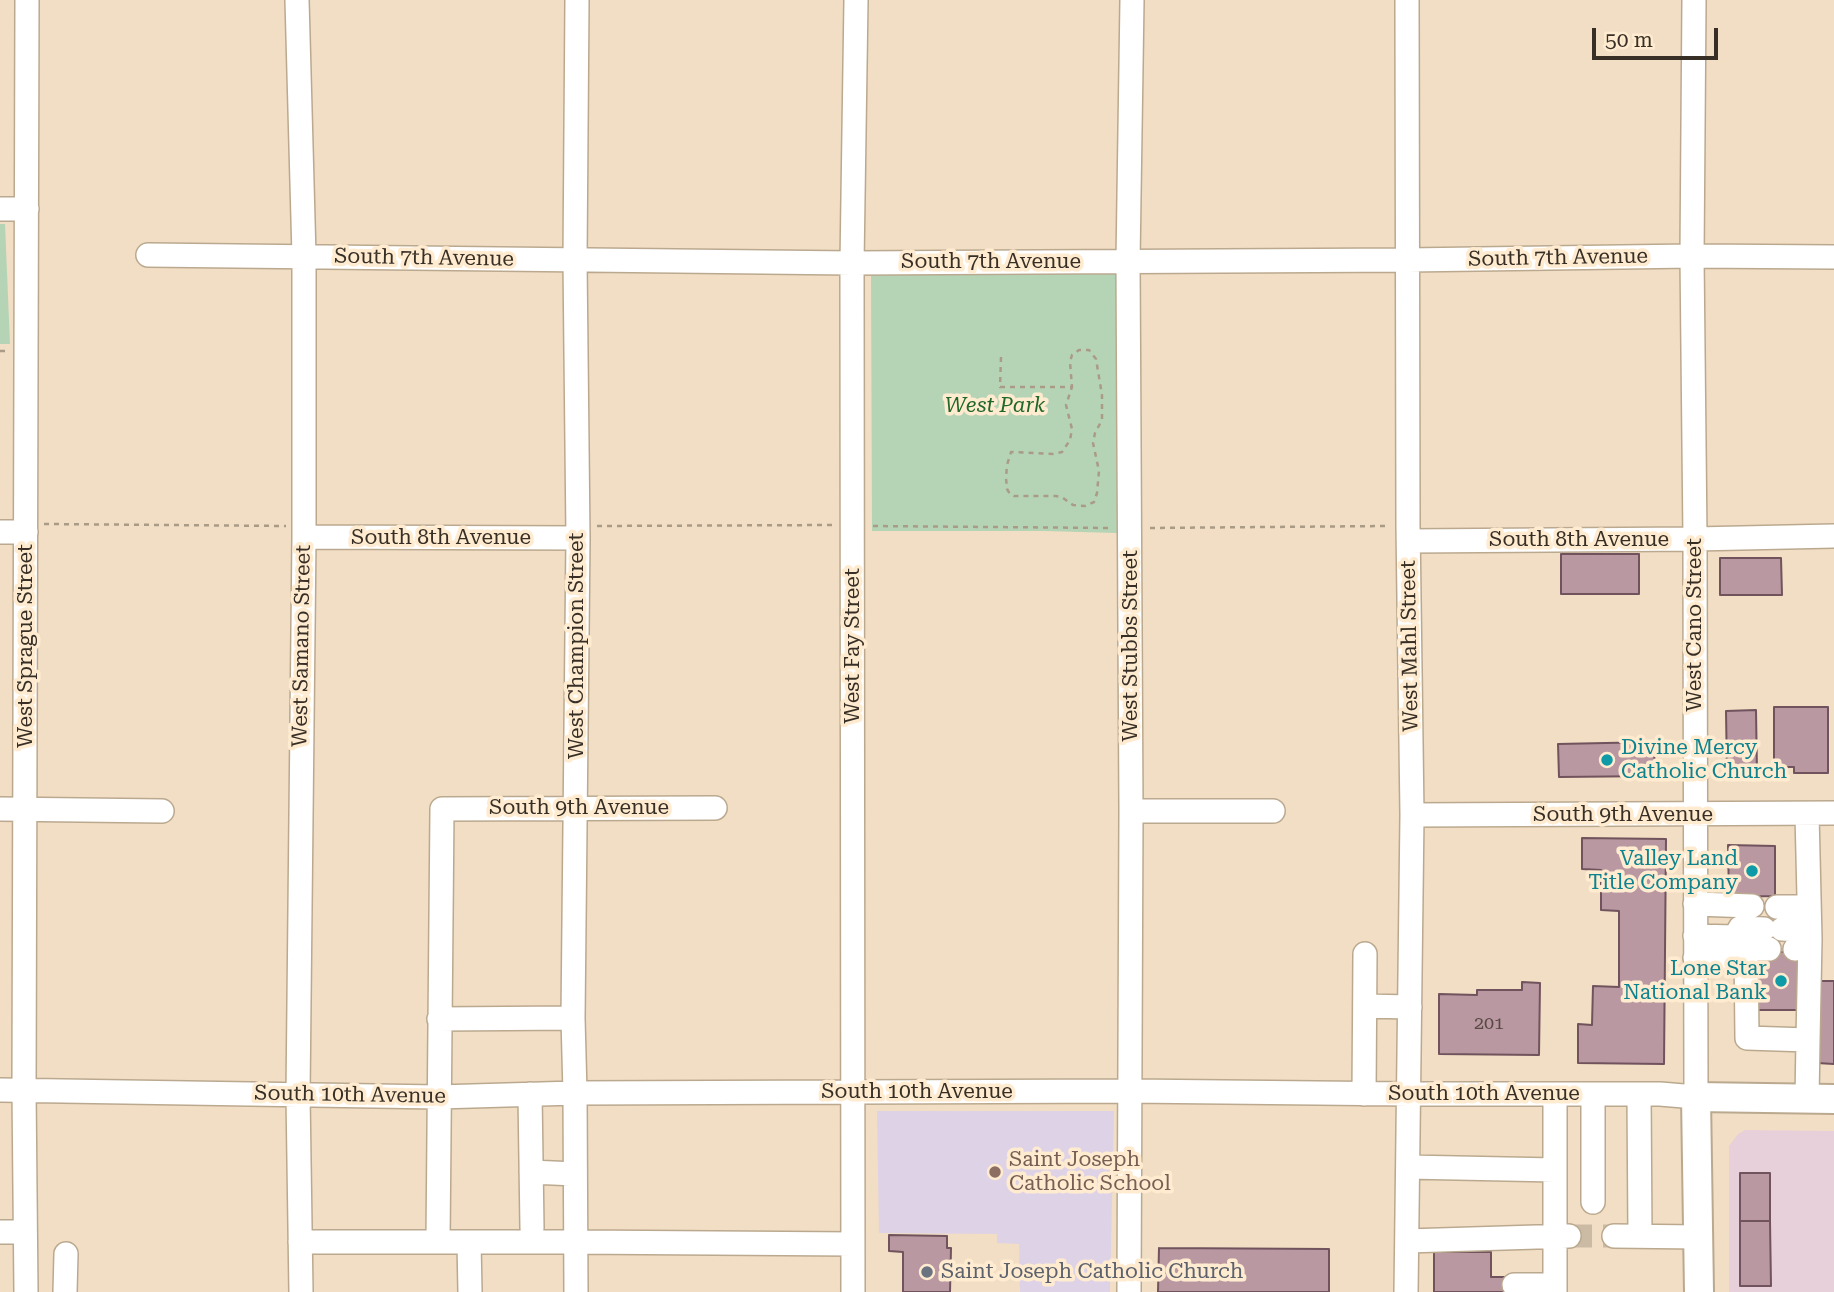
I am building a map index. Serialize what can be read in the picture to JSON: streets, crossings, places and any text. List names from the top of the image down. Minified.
{"streets":{"main road":["West Cano Street","South 10th Avenue"],"street":["South 7th Avenue","South 8th Avenue","West Sprague Street","West Samano Street","West Champion Street","West Fay Street","West Stubbs Street","West Mahl Street","South 9th Avenue"]},"crossings":[["South 7th Avenue","West Cano Street"],["South 7th Avenue","West Samano Street"],["South 7th Avenue","West Champion Street"],["South 7th Avenue","West Fay Street"],["South 7th Avenue","West Stubbs Street"],["South 7th Avenue","West Mahl Street"],["South 8th Avenue","West Cano Street"],["South 8th Avenue","West Samano Street"],["South 8th Avenue","West Champion Street"],["South 8th Avenue","West Mahl Street"],["West Cano Street","South 9th Avenue"],["West Cano Street","South 10th Avenue"],["West Sprague Street","South 10th Avenue"],["West Samano Street","South 10th Avenue"],["West Champion Street","South 9th Avenue"],["West Champion Street","South 10th Avenue"],["West Fay Street","South 10th Avenue"],["West Stubbs Street","South 10th Avenue"],["West Mahl Street","South 9th Avenue"],["West Mahl Street","South 10th Avenue"]],"parks":["West Park"],"places":["Divine Mercy Catholic Church","Valley Land Title Company","Lone Star National Bank","Saint Joseph Catholic School","Saint Joseph Catholic Church"],"house_numbers":["201"],"scale_bar":"50 m"}
